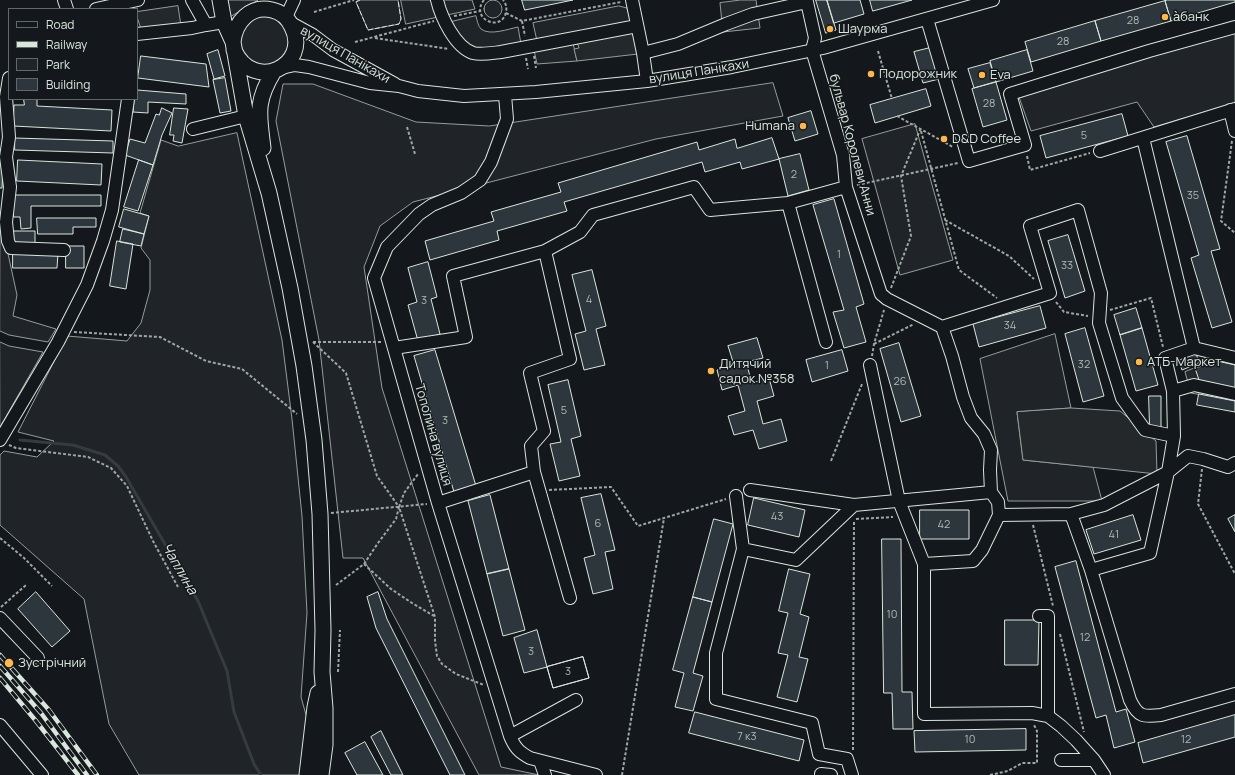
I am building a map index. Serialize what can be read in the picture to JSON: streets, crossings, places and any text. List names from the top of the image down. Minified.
{"streets":{"main road":["вулиця Панікахи"],"street":["бульвар Королеви Анни","Тополина вулиця"]},"crossings":[["вулиця Панікахи","бульвар Королеви Анни"],["вулиця Панікахи","Тополина вулиця"]],"water":["Чаплина"],"places":["а̀банк","Шаурма","Подорожник","Eva","Humana","D&D Coffee","АТБ-Маркет","Дитячий садок №358","Зустрічний"],"house_numbers":["28","28","28","5","2","35","1","33","4","3","34","32","1","26","5","3","43","6","42","41","10","12","3","3","7 к3","10","12"],"legend":["Road","Railway","Park","Building"]}
